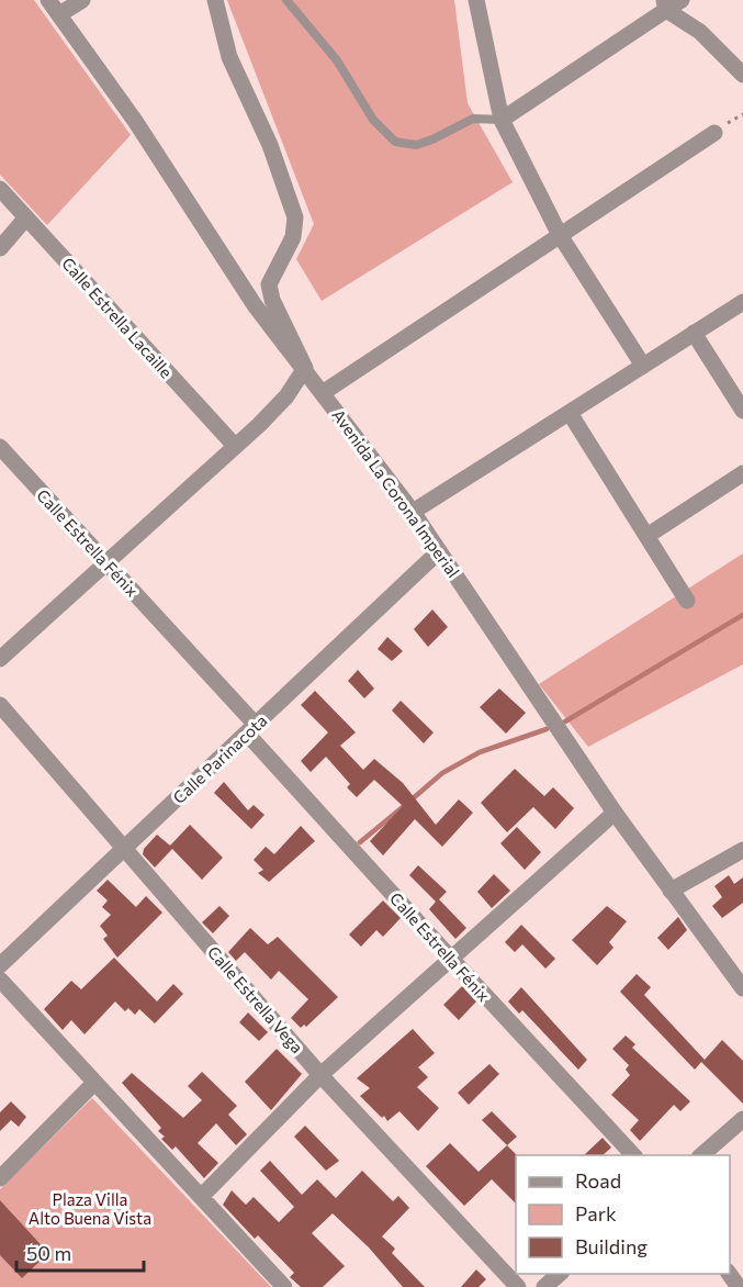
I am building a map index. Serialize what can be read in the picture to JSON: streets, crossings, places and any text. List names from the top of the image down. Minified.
{"streets":{"street":["Calle Estrella Lacaille","Avenida La Corona Imperial","Calle Estrella Fénix","Calle Parinacota","Calle Estrella Vega"]},"crossings":[["Avenida La Corona Imperial","Calle Parinacota"],["Calle Estrella Fénix","Calle Parinacota"],["Calle Parinacota","Calle Estrella Vega"]],"parks":["Plaza Villa Alto Buena Vista"],"legend":["Road","Park","Building"],"scale_bar":"50 m"}
